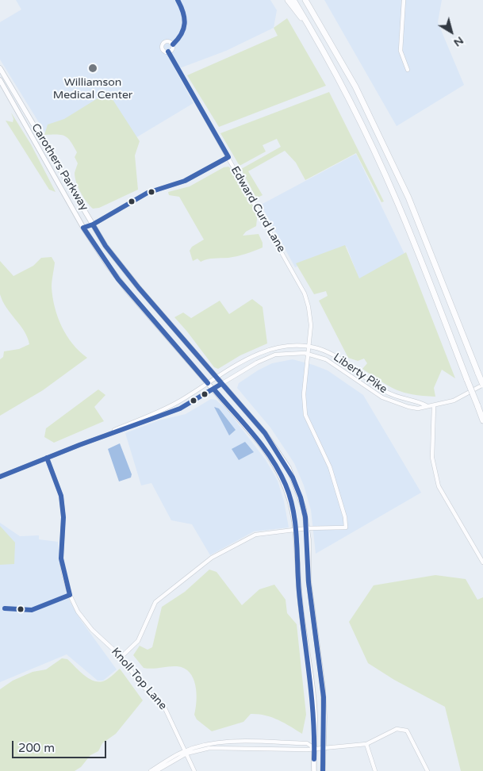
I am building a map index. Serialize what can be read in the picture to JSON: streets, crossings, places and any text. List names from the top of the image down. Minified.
{"streets":{"main road":["Carothers Parkway"],"street":["Edward Curd Lane","Liberty Pike","Knoll Top Lane"]},"crossings":[["Carothers Parkway","Edward Curd Lane"],["Carothers Parkway","Liberty Pike"],["Edward Curd Lane","Liberty Pike"],["Liberty Pike","Knoll Top Lane"]],"places":["Williamson Medical Center"],"scale_bar":"200 m","north":"bottom right"}
